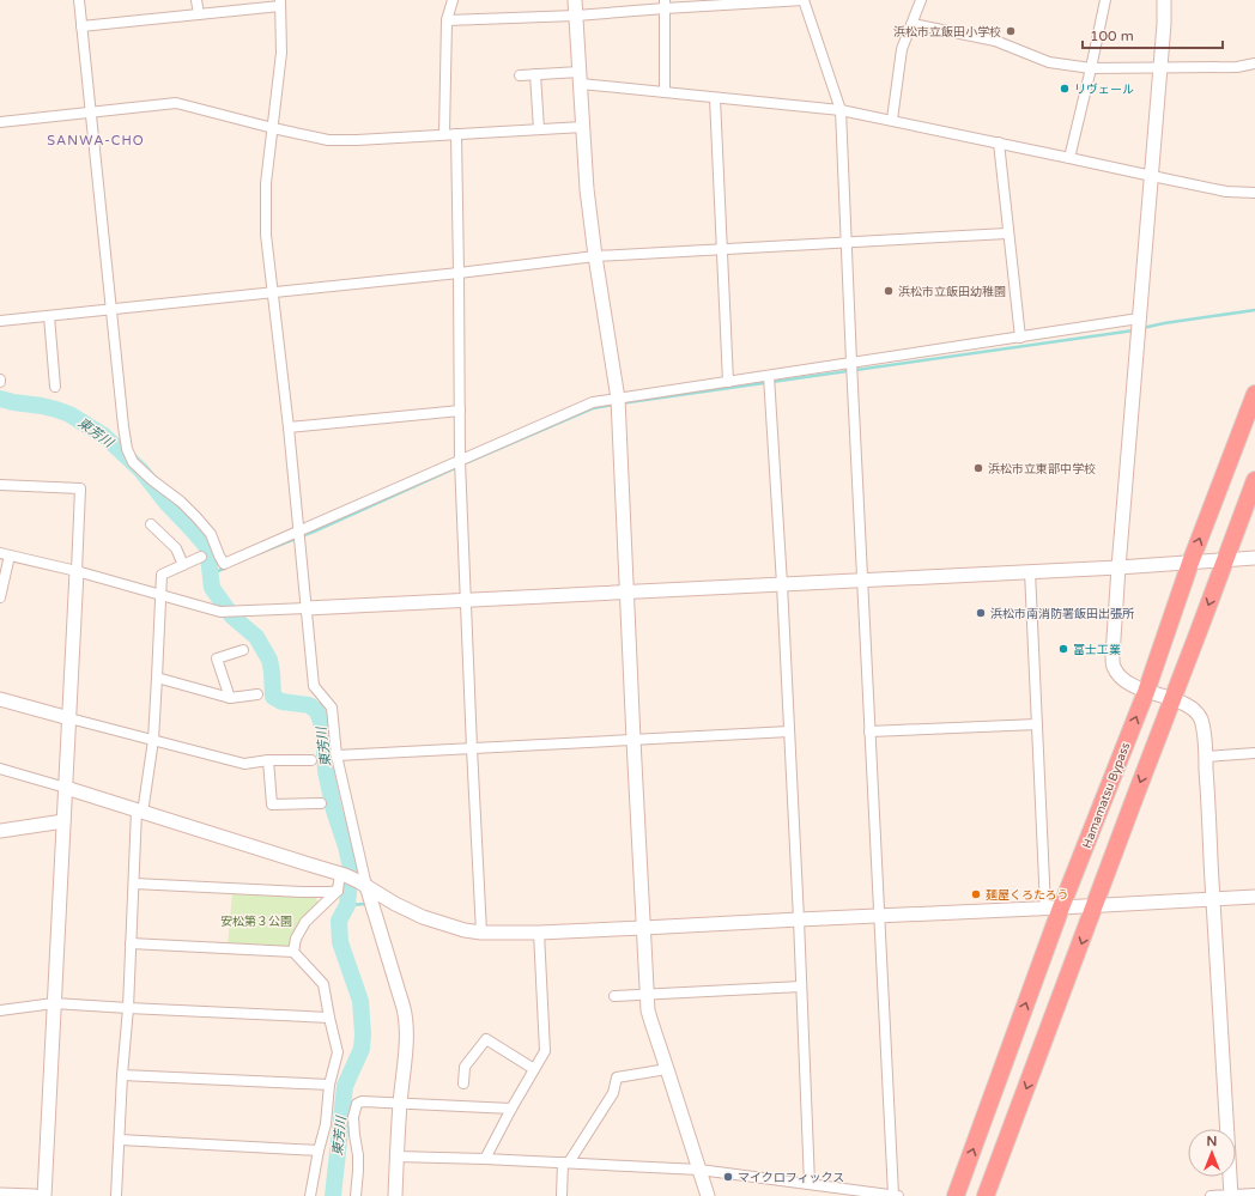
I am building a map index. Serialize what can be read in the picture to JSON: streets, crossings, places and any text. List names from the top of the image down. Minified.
{"streets":{"highway":["Hamamatsu Bypass"]},"districts":["SANWA-CHO"],"water":["東芳川"],"parks":["安松第３公園"],"places":["浜松市立飯田小学校","リヴェール","浜松市立飯田幼稚園","浜松市立東部中学校","浜松市南消防署飯田出張所","富士工業","麺屋くろたろう","マイクロフィックス"],"scale_bar":"100 m","north":"top"}
